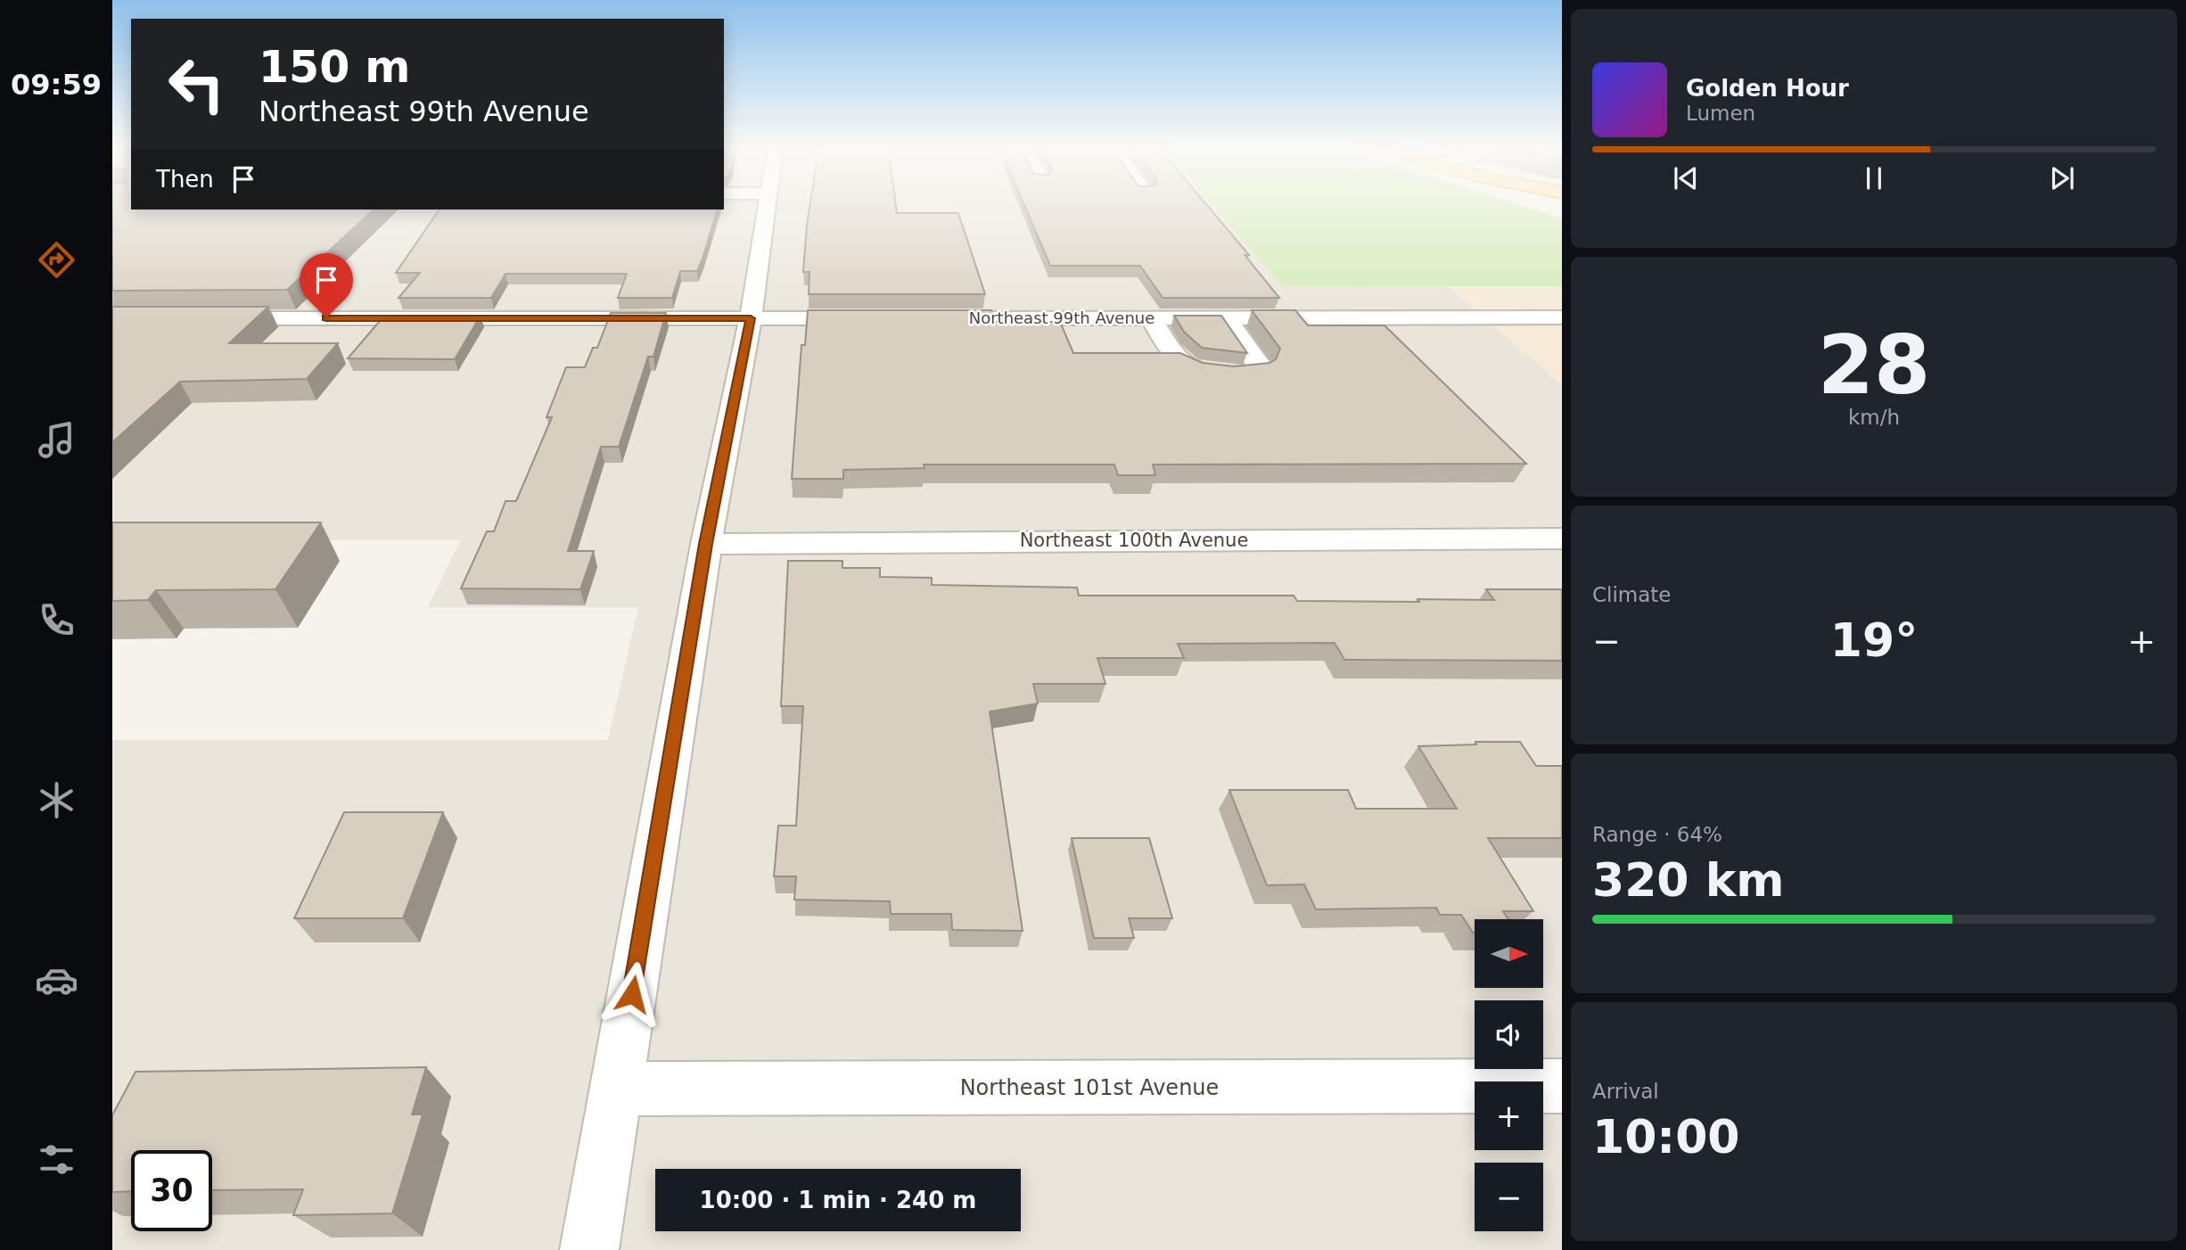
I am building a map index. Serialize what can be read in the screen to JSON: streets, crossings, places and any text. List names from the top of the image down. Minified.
{"streets":{"street":["Northeast 99th Avenue","Northeast 100th Avenue","Northeast 101st Avenue"]},"north":"right","page":{"tabs":"09:59","turn":["150 m","Northeast 99th Avenue"],"song":["Golden Hour","Lumen"],"then":"Then","tile":[["28","km/h"],"Climate",["Range · 64%","320 km"],["Arrival","10:00"]],"heat":["−","19°","+"],"map_buttons":["+","−"],"limit":"30","trip":"10:00 · 1 min · 240 m"}}
